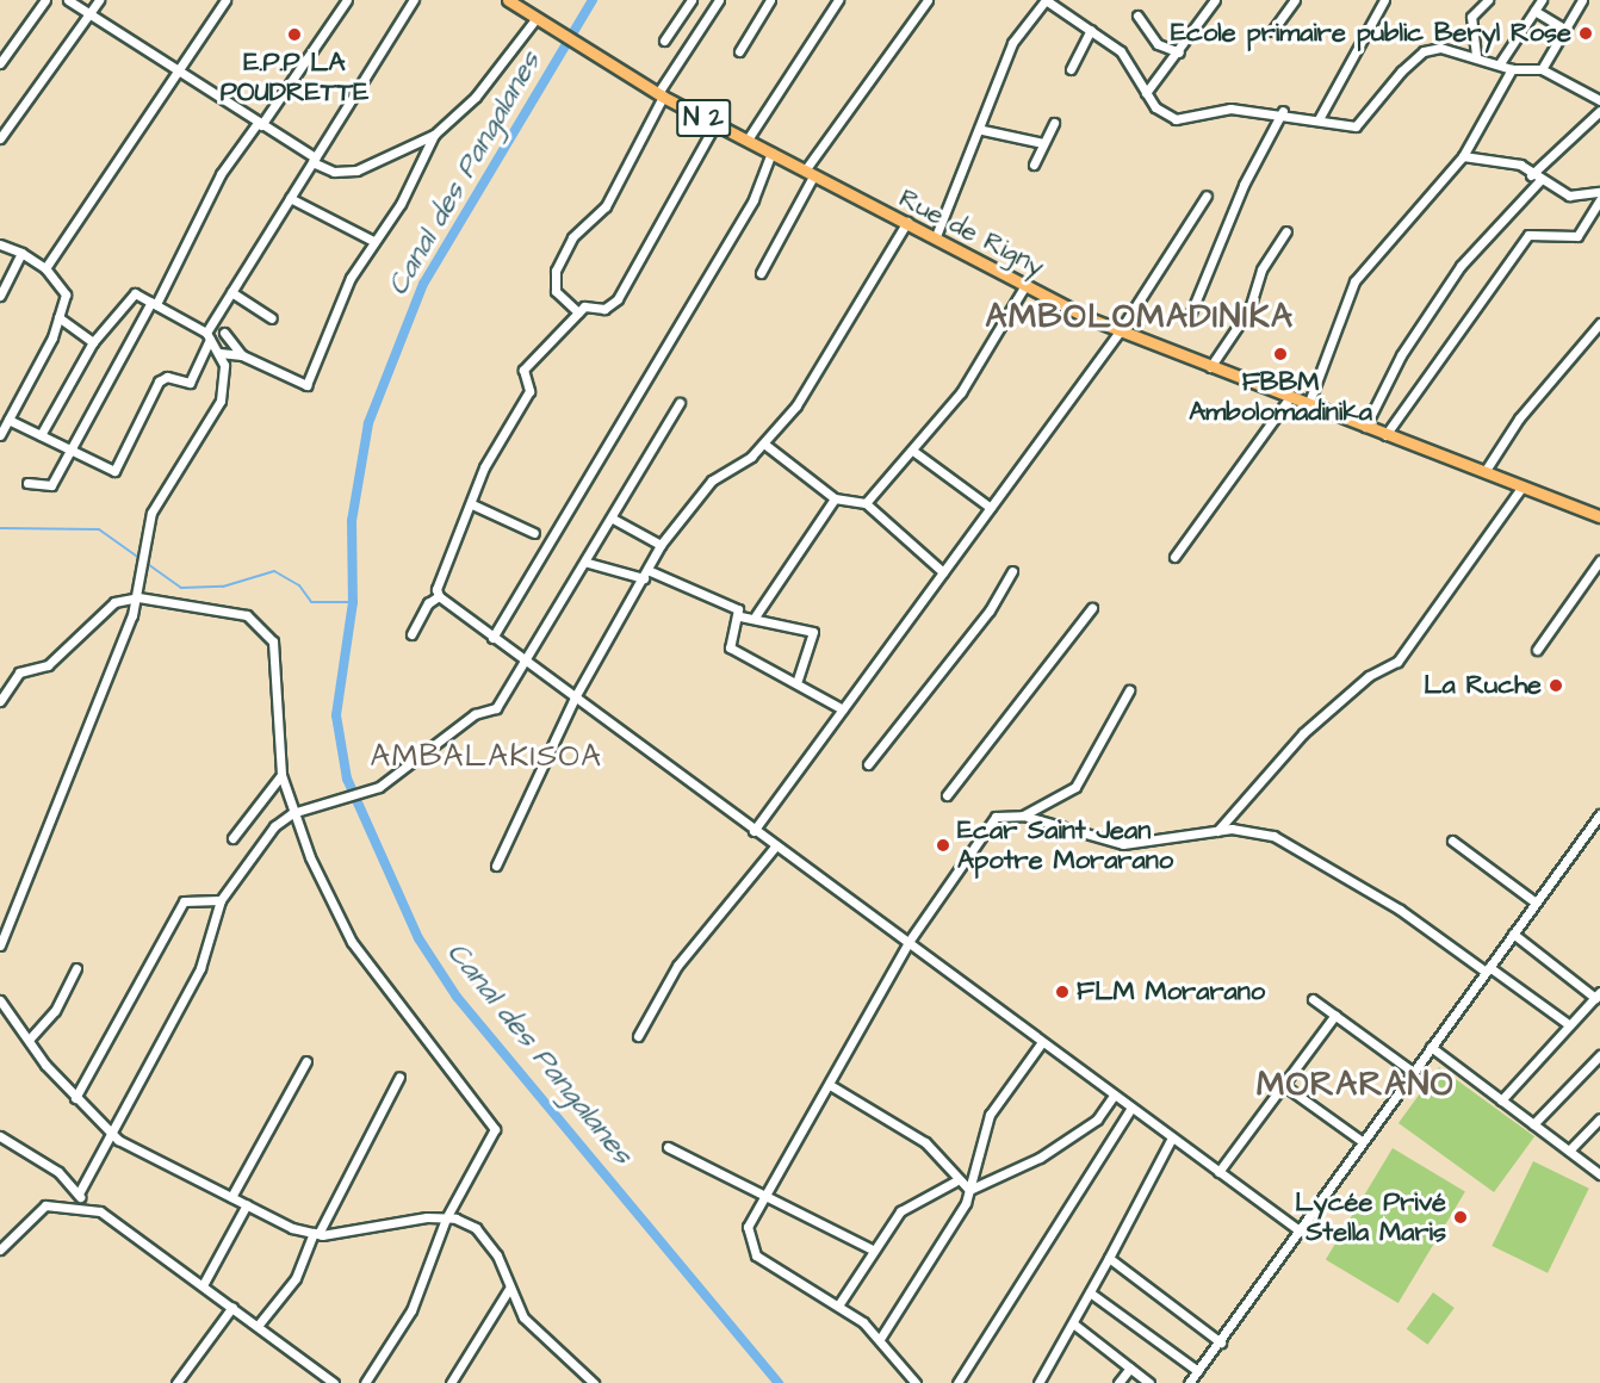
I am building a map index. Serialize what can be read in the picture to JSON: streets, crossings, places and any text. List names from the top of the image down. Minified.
{"streets":{"main road":["N 2","Rue de Rigny"]},"crossings":[["N 2","Rue de Rigny"]],"districts":["AMBOLOMADINIKA","AMBALAKISOA","MORARANO"],"water":["Canal des Pangalanes"],"places":["Ecole primaire public Beryl Rose","E.P.P LA POUDRETTE","FBBM Ambolomadinika","La Ruche","Ecar Saint Jean Apotre Morarano","FLM Morarano","Lycée Privé Stella Maris"]}
